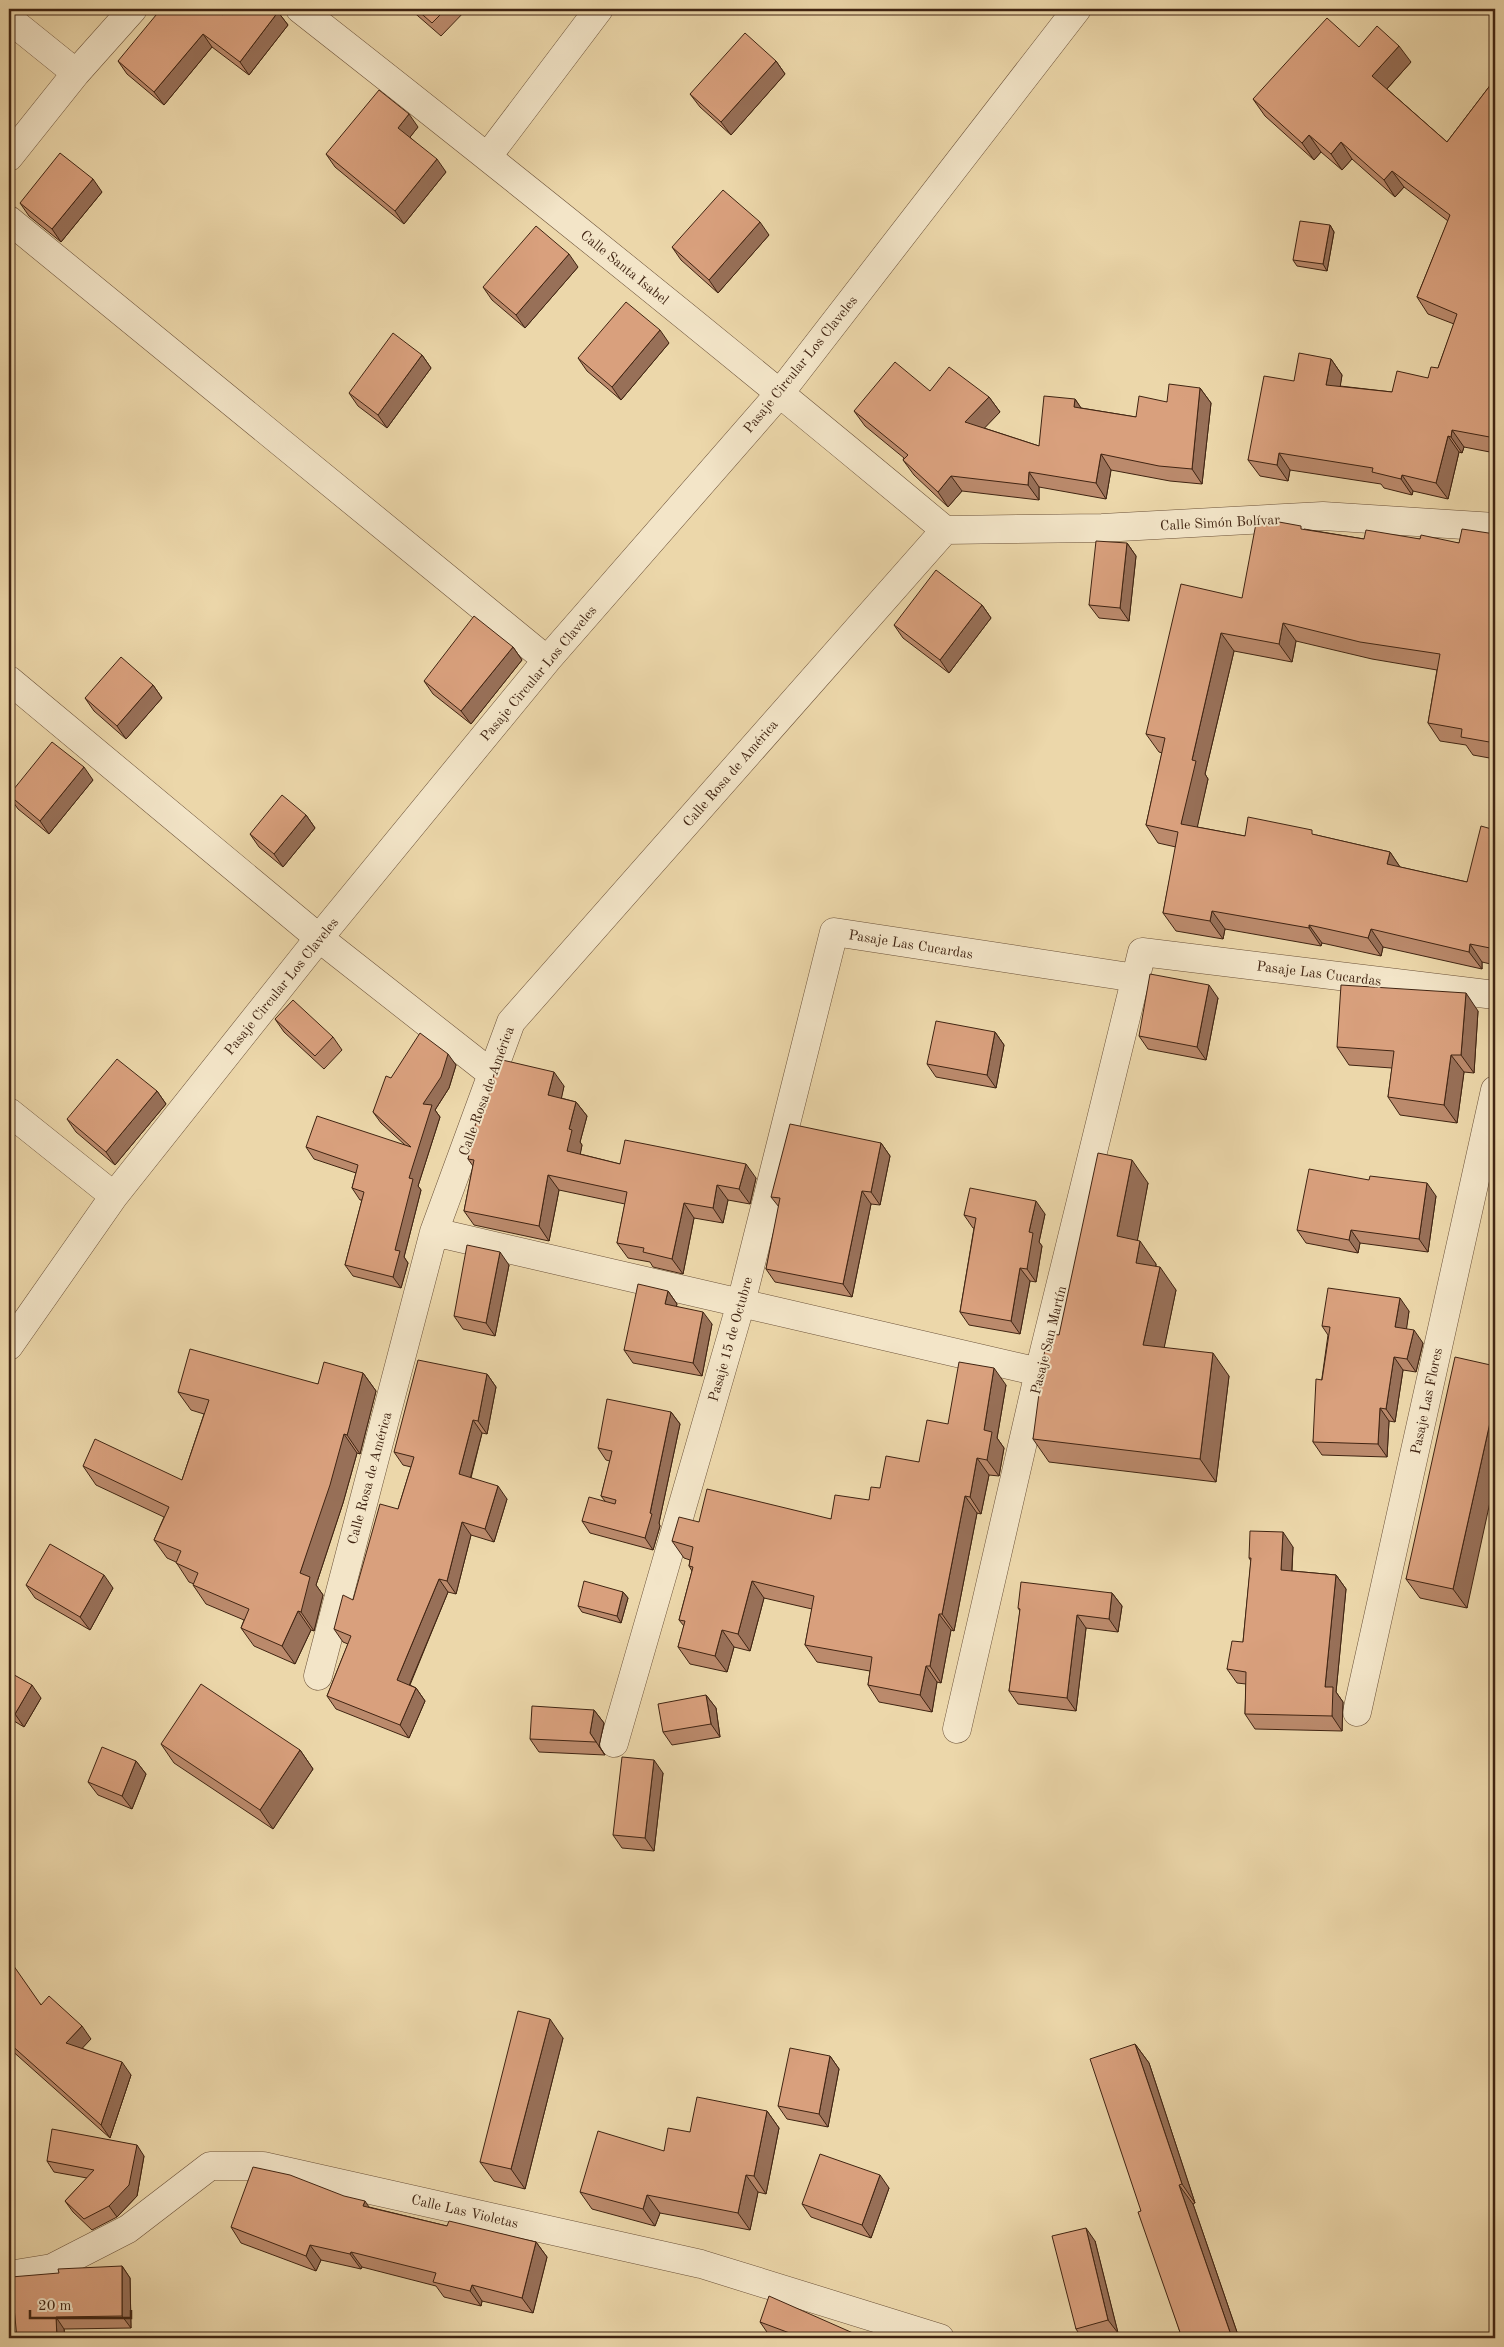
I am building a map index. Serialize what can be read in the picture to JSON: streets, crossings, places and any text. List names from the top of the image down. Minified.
{"streets":{"street":["Calle Santa Isabel","Pasaje Circular Los Claveles","Calle Simón Bolívar","Calle Rosa de América","Pasaje Las Cucardas","Pasaje 15 de Octubre","Pasaje San Martín","Pasaje Las Flores","Calle Las Violetas"]},"crossings":[["Calle Santa Isabel","Pasaje Circular Los Claveles"],["Calle Santa Isabel","Calle Simón Bolívar"],["Calle Santa Isabel","Calle Rosa de América"],["Calle Simón Bolívar","Calle Rosa de América"],["Pasaje Las Cucardas","Pasaje 15 de Octubre"],["Pasaje Las Cucardas","Pasaje San Martín"]],"scale_bar":"20 m"}
